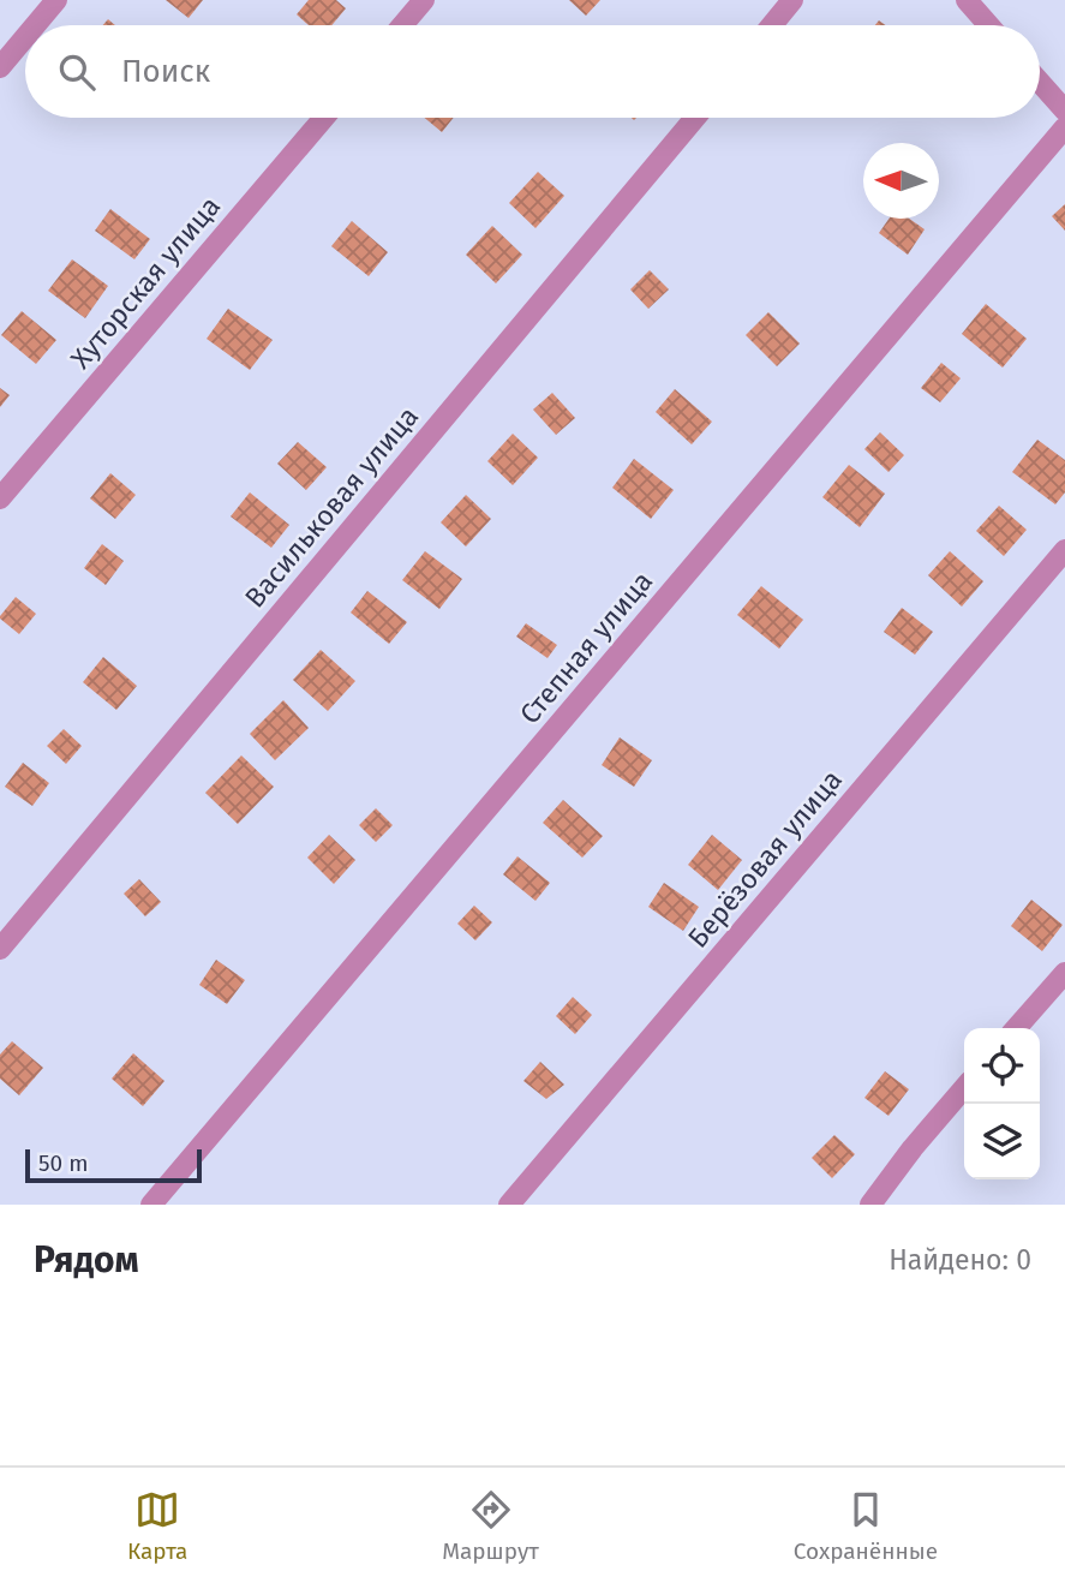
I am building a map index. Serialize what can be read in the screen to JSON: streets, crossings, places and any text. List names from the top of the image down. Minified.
{"streets":{"street":["Хуторская улица","Васильковая улица","Степная улица","Берёзовая улица"]},"scale_bar":"50 m","north":"left","page":{"search":"Поиск","scale":"50 m","heading":["Рядом","Найдено: 0"],"nav":["Карта","Маршрут","Сохранённые"]}}
